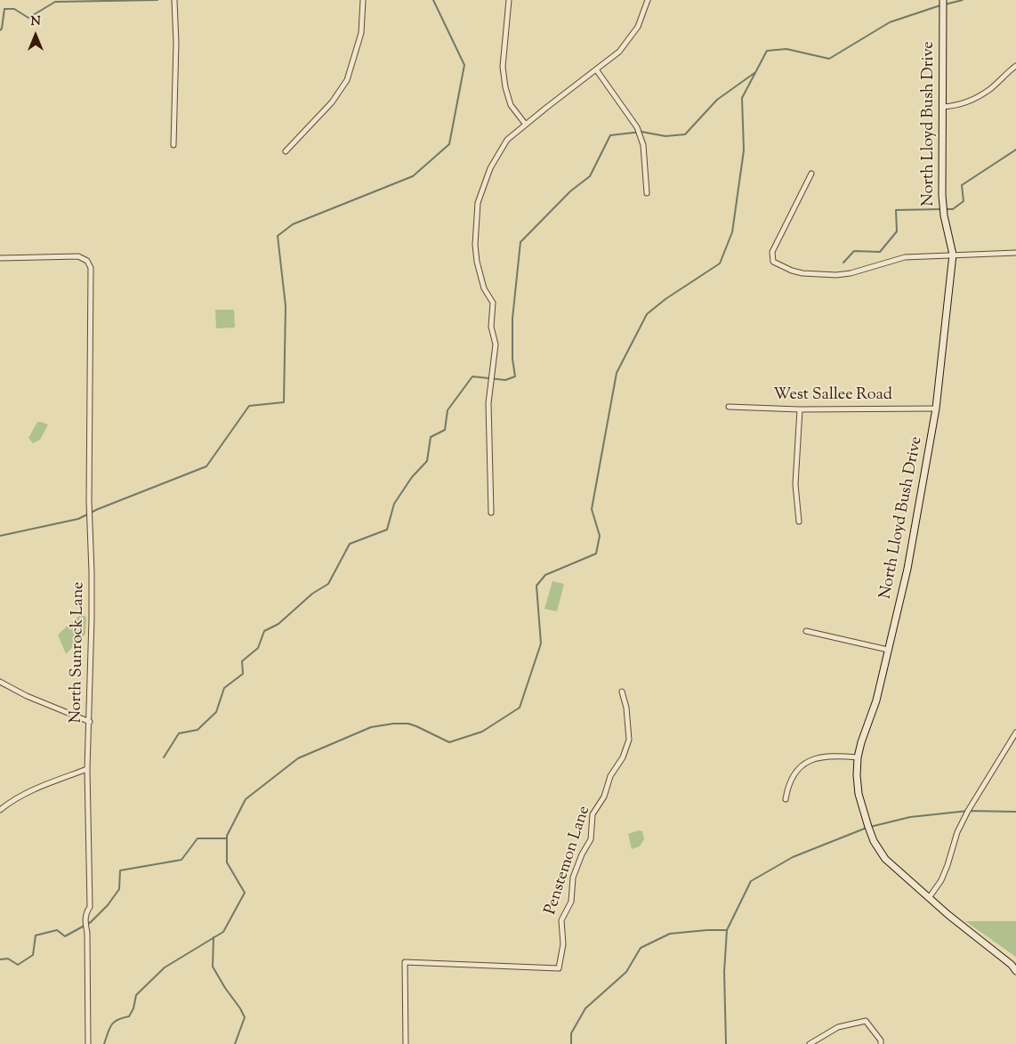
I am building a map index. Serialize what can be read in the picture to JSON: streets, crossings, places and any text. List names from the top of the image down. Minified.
{"streets":{"street":["North Lloyd Bush Drive","West Sallee Road","North Sunrock Lane","Penstemon Lane"]},"crossings":[["North Lloyd Bush Drive","West Sallee Road"]],"north":"top"}
